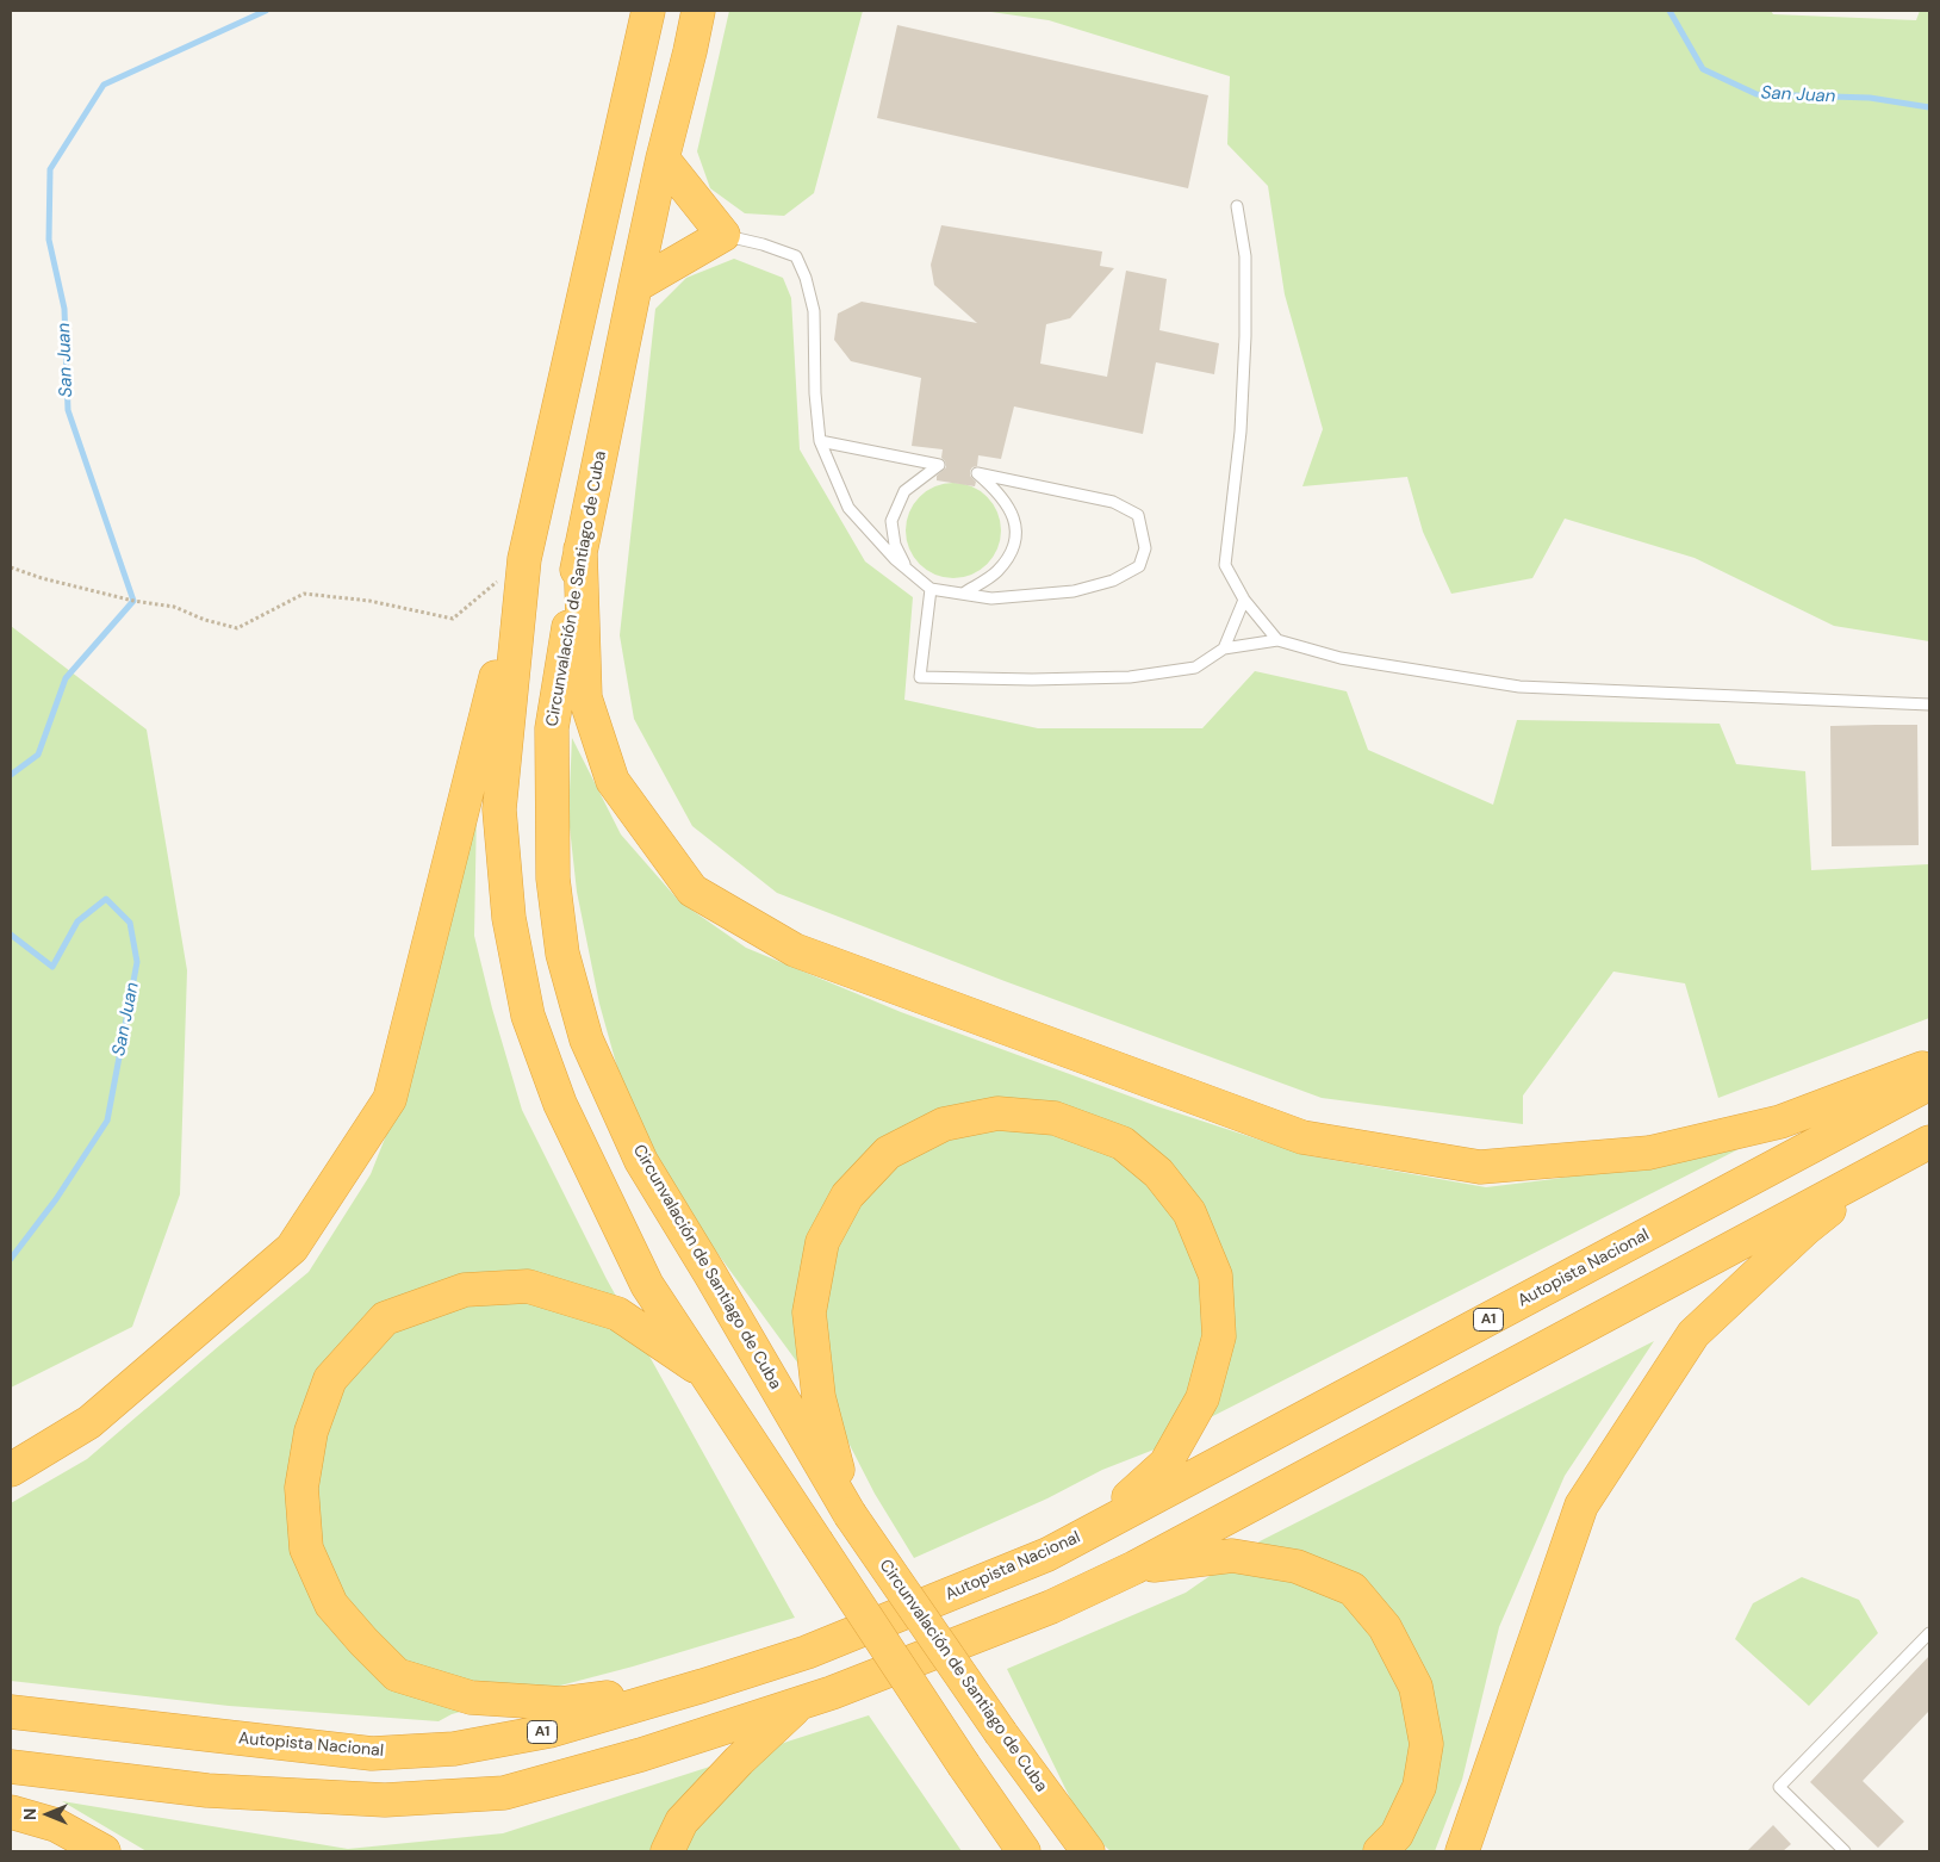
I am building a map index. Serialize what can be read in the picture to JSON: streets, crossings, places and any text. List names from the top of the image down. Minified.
{"streets":{"highway":["Circunvalación de Santiago de Cuba","Autopista Nacional","A1"]},"water":["San Juan"],"north":"left"}
